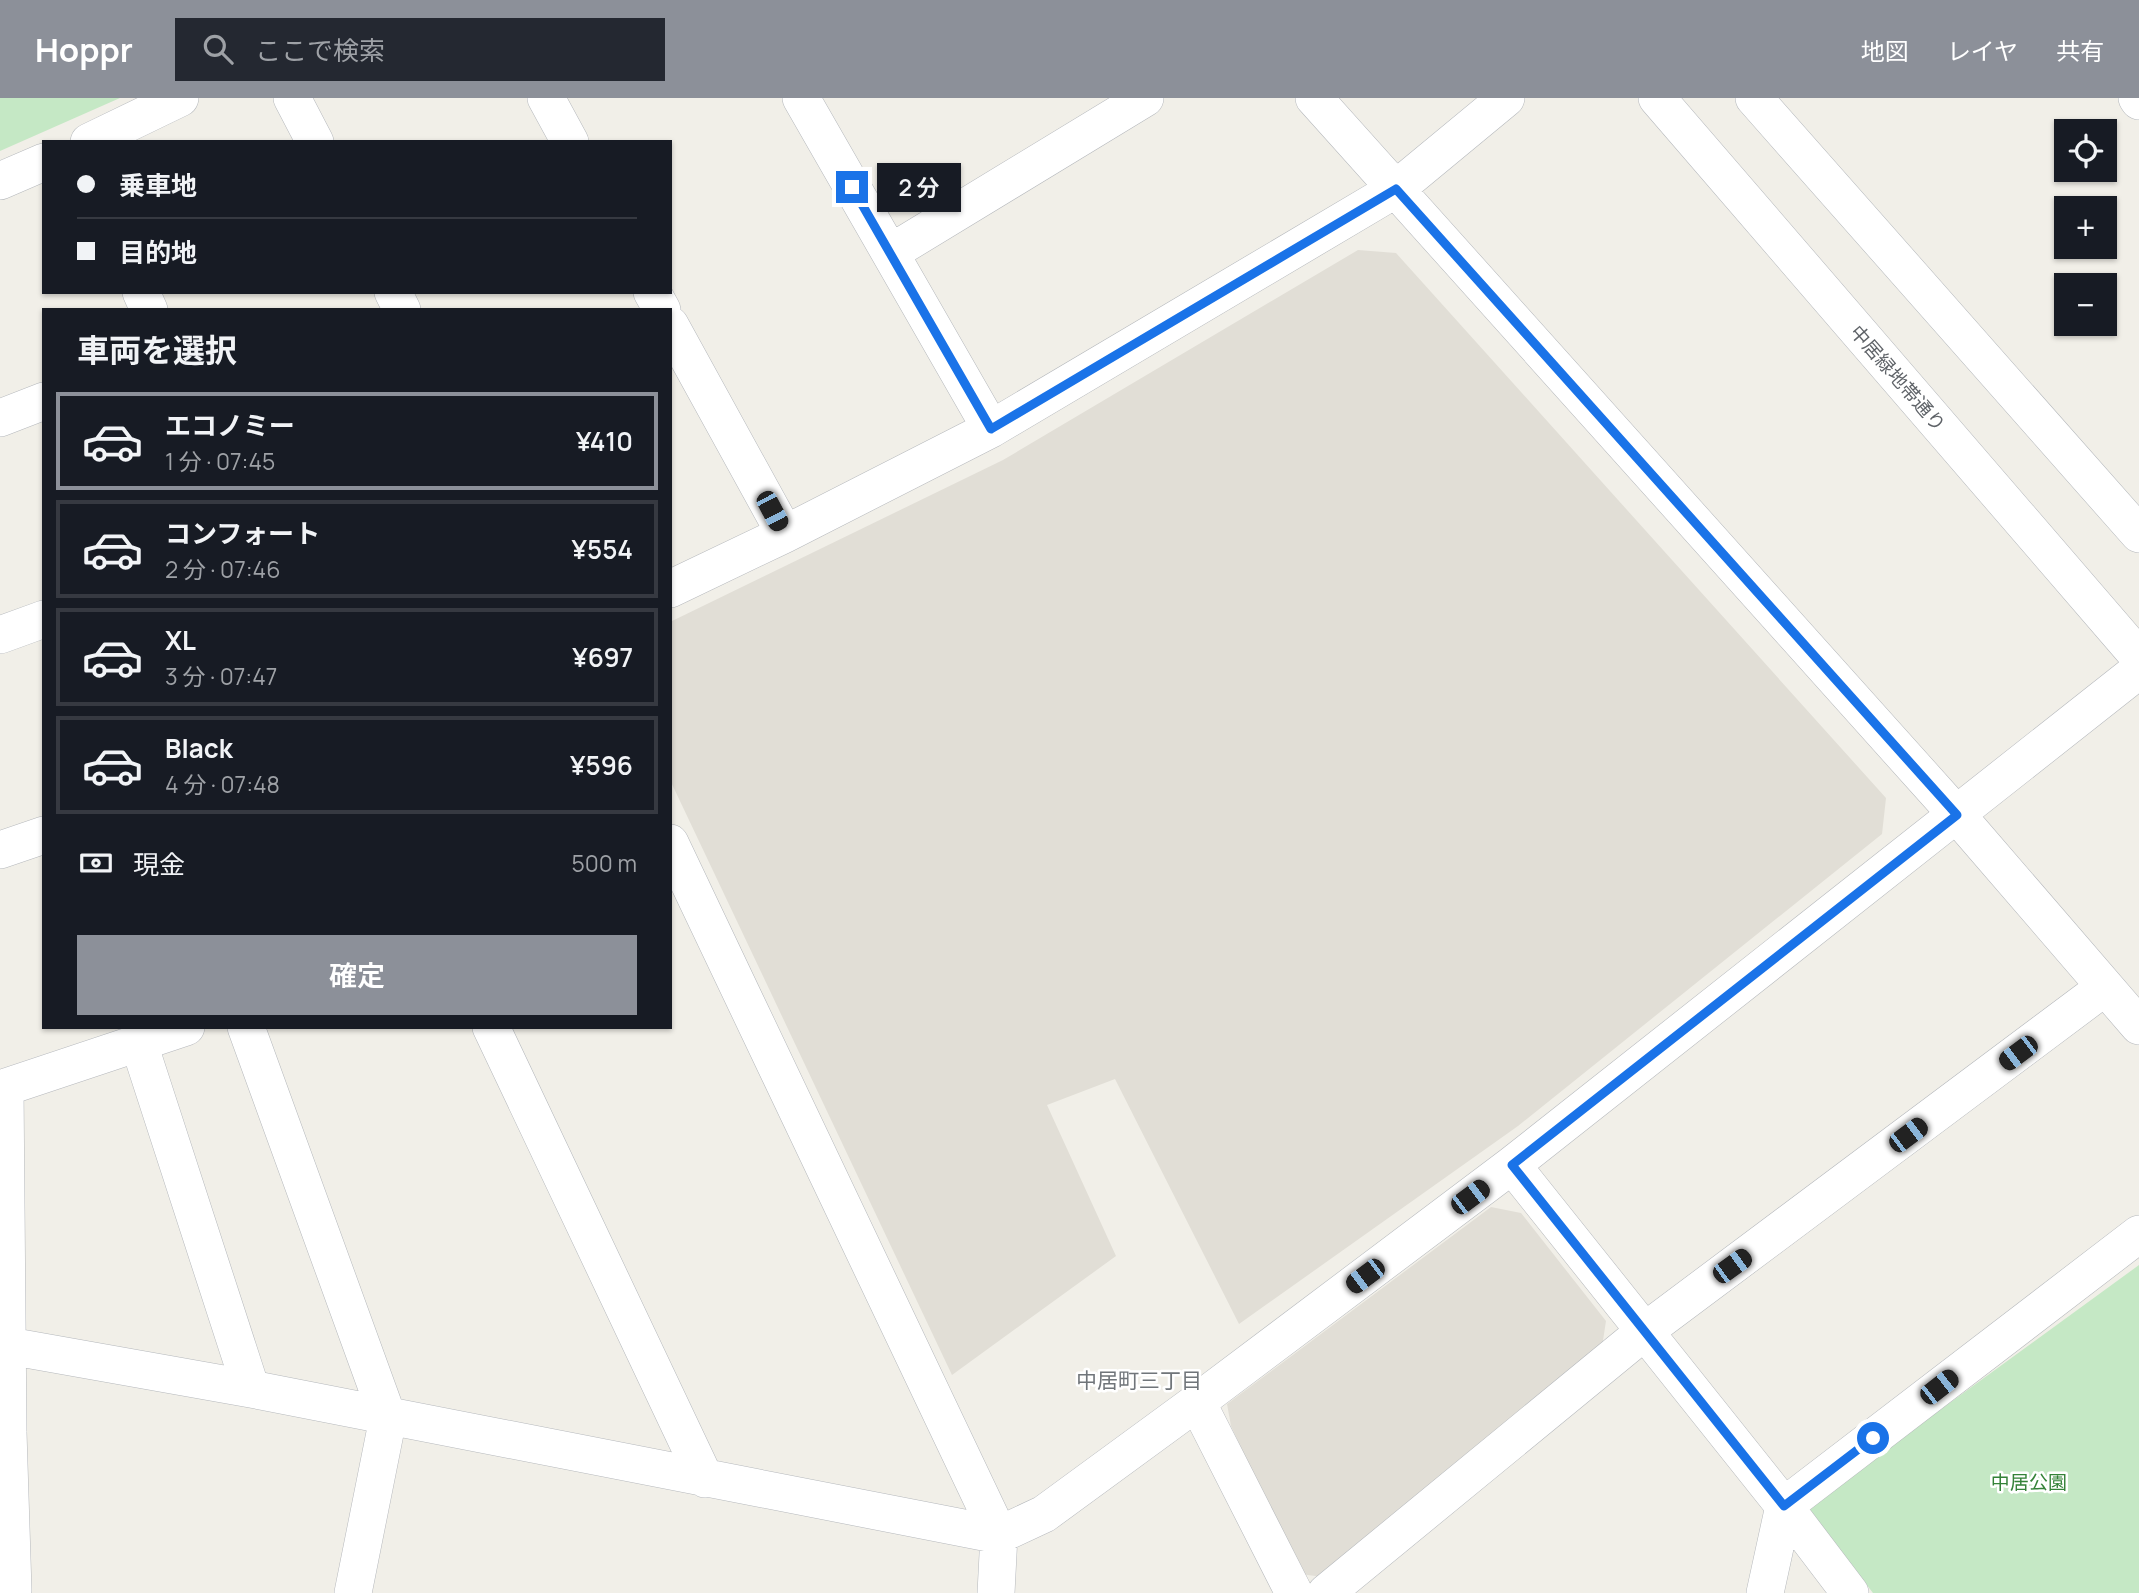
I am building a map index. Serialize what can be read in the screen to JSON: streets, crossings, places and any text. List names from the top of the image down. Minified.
{"streets":{"street":["中居緑地帯通り"]},"districts":["中居町三丁目"],"parks":["中居公園"],"page":{"header":"Hoppr","search":"ここで検索","nav":["地図","レイヤ","共有"],"map_buttons":["+","−"],"banner":["乗車地","目的地"],"bubble":"2 分","heading":"車両を選択","list":[{"name":"エコノミー","note":"1 分 · 07:45","value":"¥410"},{"name":"コンフォート","note":"2 分 · 07:46","value":"¥554"},{"name":"XL","note":"3 分 · 07:47","value":"¥697"},{"name":"Black","note":"4 分 · 07:48","value":"¥596"}],"pay":["現金","500 m"],"buttons":"確定"}}
